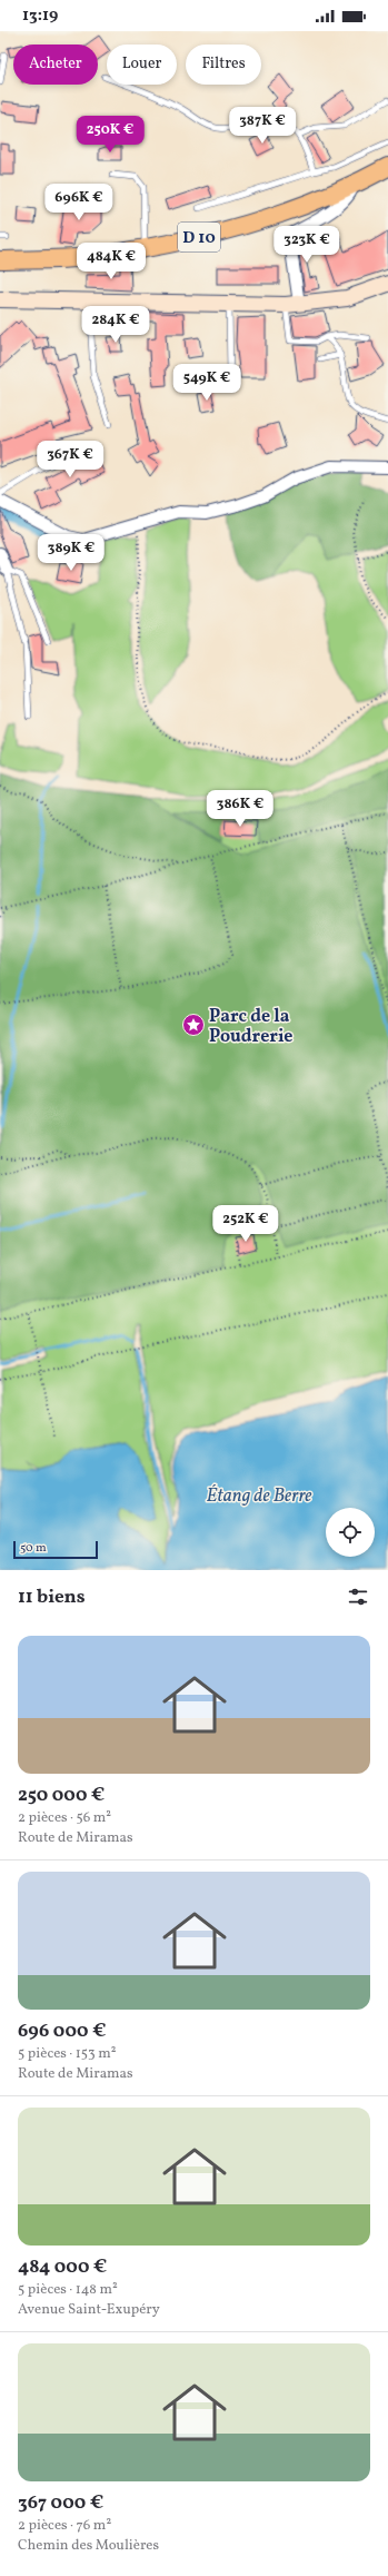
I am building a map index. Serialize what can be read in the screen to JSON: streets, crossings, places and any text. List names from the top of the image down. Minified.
{"streets":{"main road":["D 10"]},"water":["Étang de Berre"],"places":{"place":["Parc de la Poudrerie"]},"scale_bar":"50 m","page":{"status":"13:19","chip":["Acheter","Louer","Filtres"],"price":["387K €","250K €","696K €","323K €","484K €","284K €","549K €","367K €","389K €","386K €","252K €"],"scale":"50 m","heading":"11 biens","list":[{"name":"250 000 €","note":"2 pièces · 56 m² · Route de Miramas"},{"name":"696 000 €","note":"5 pièces · 153 m² · Route de Miramas"},{"name":"484 000 €","note":"5 pièces · 148 m² · Avenue Saint-Exupéry"},{"name":"367 000 €","note":"2 pièces · 76 m² · Chemin des Moulières"}]}}
